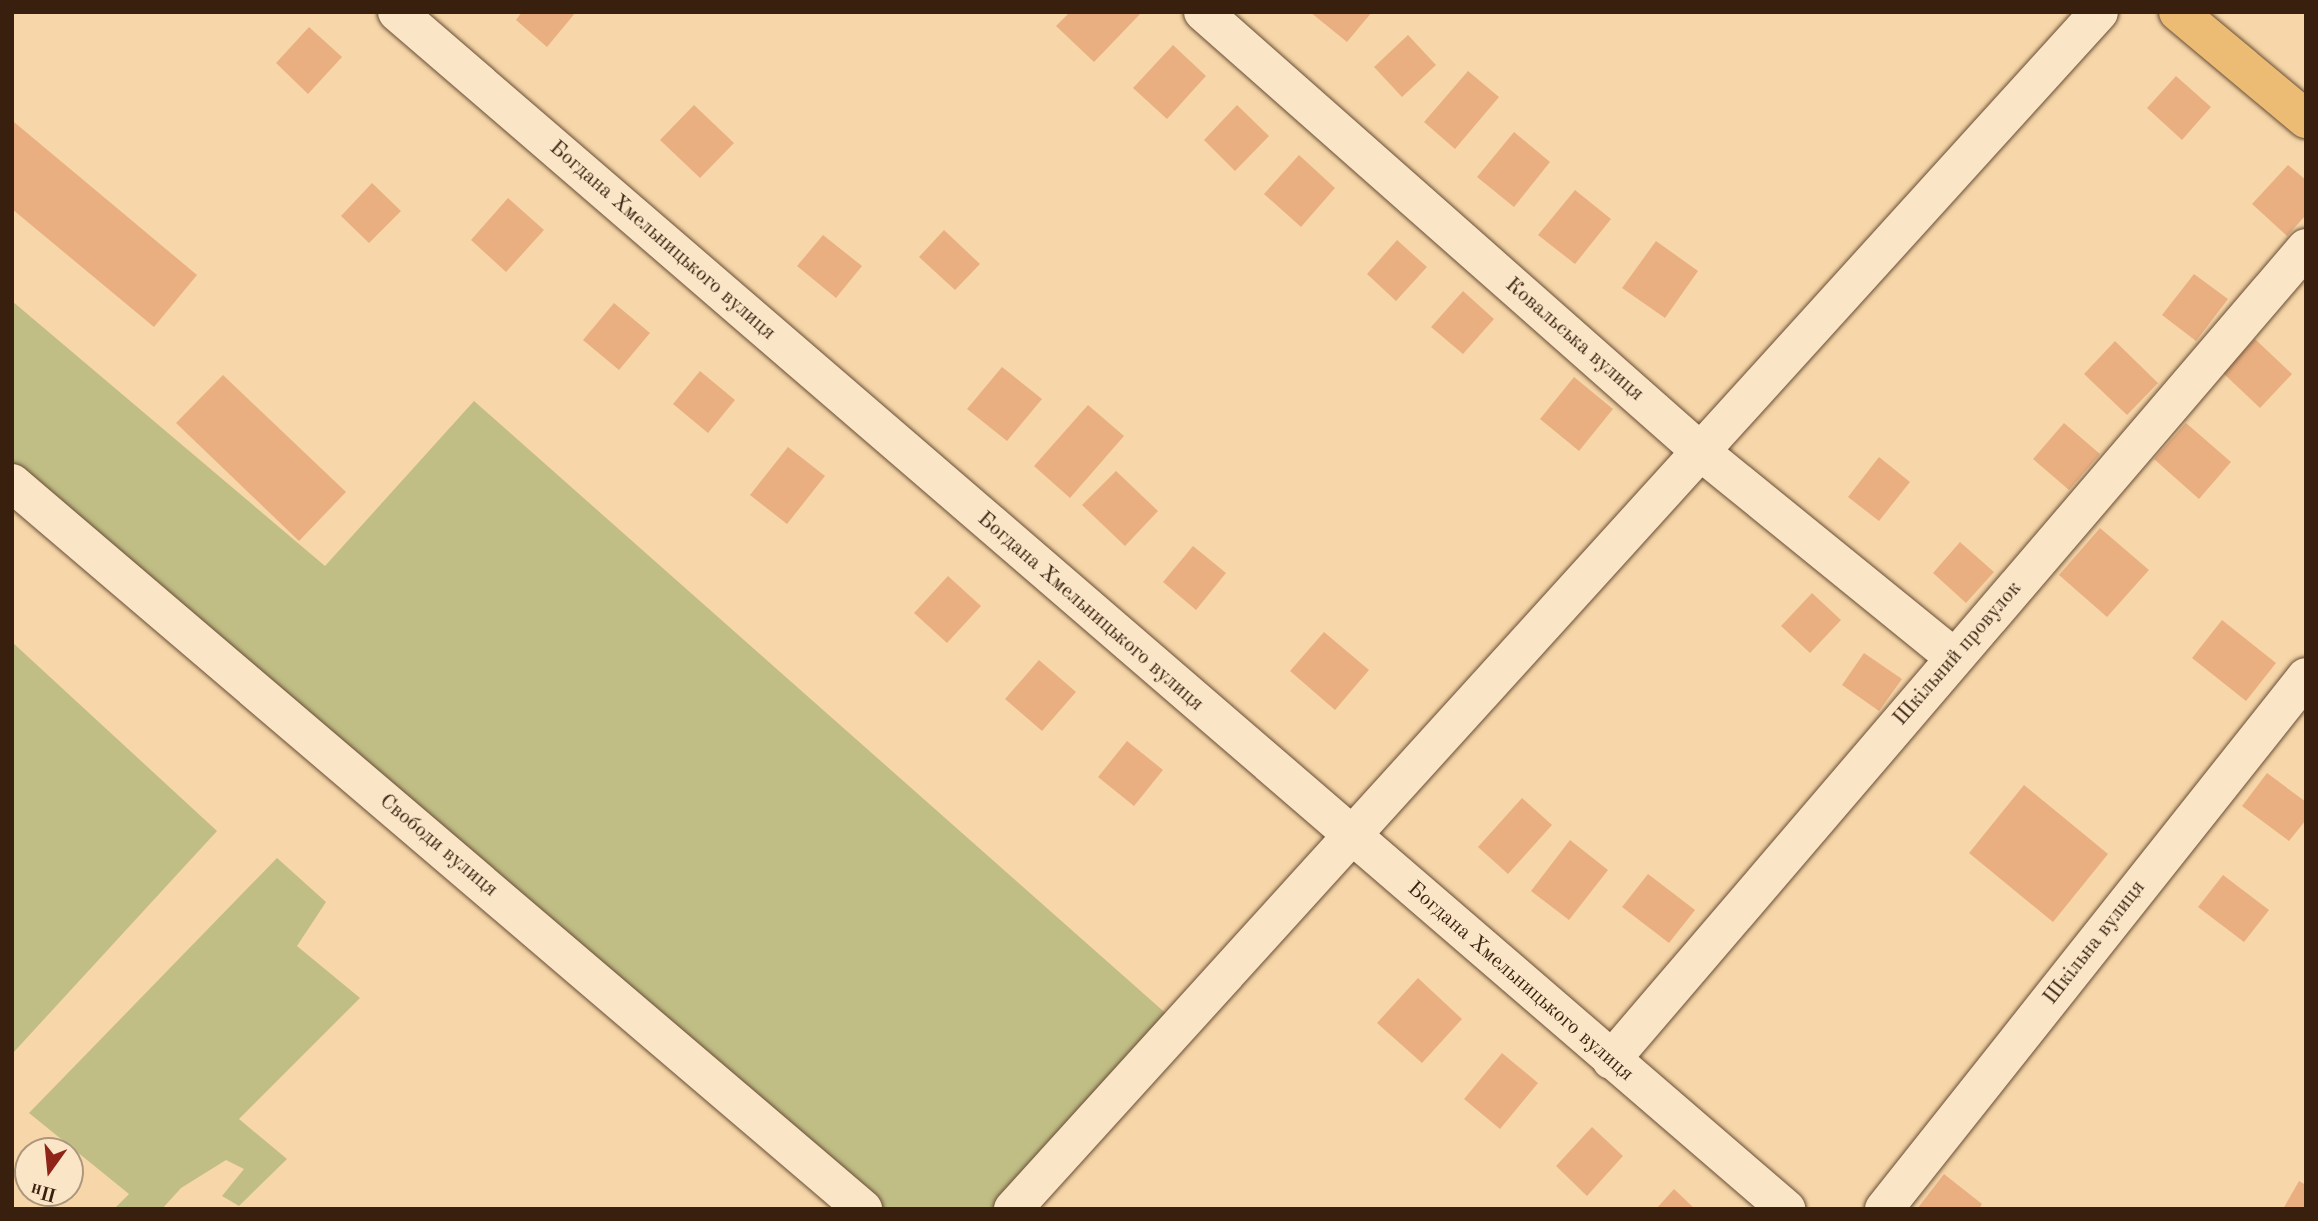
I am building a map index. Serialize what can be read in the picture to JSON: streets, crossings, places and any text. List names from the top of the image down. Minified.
{"streets":{"street":["Богдана Хмельницького вулиця","Ковальська вулиця","Шкільний провулок","Свободи вулиця","Шкільна вулиця"]},"crossings":[["Богдана Хмельницького вулиця","Шкільний провулок"],["Ковальська вулиця","Шкільний провулок"]],"north":"bottom"}
